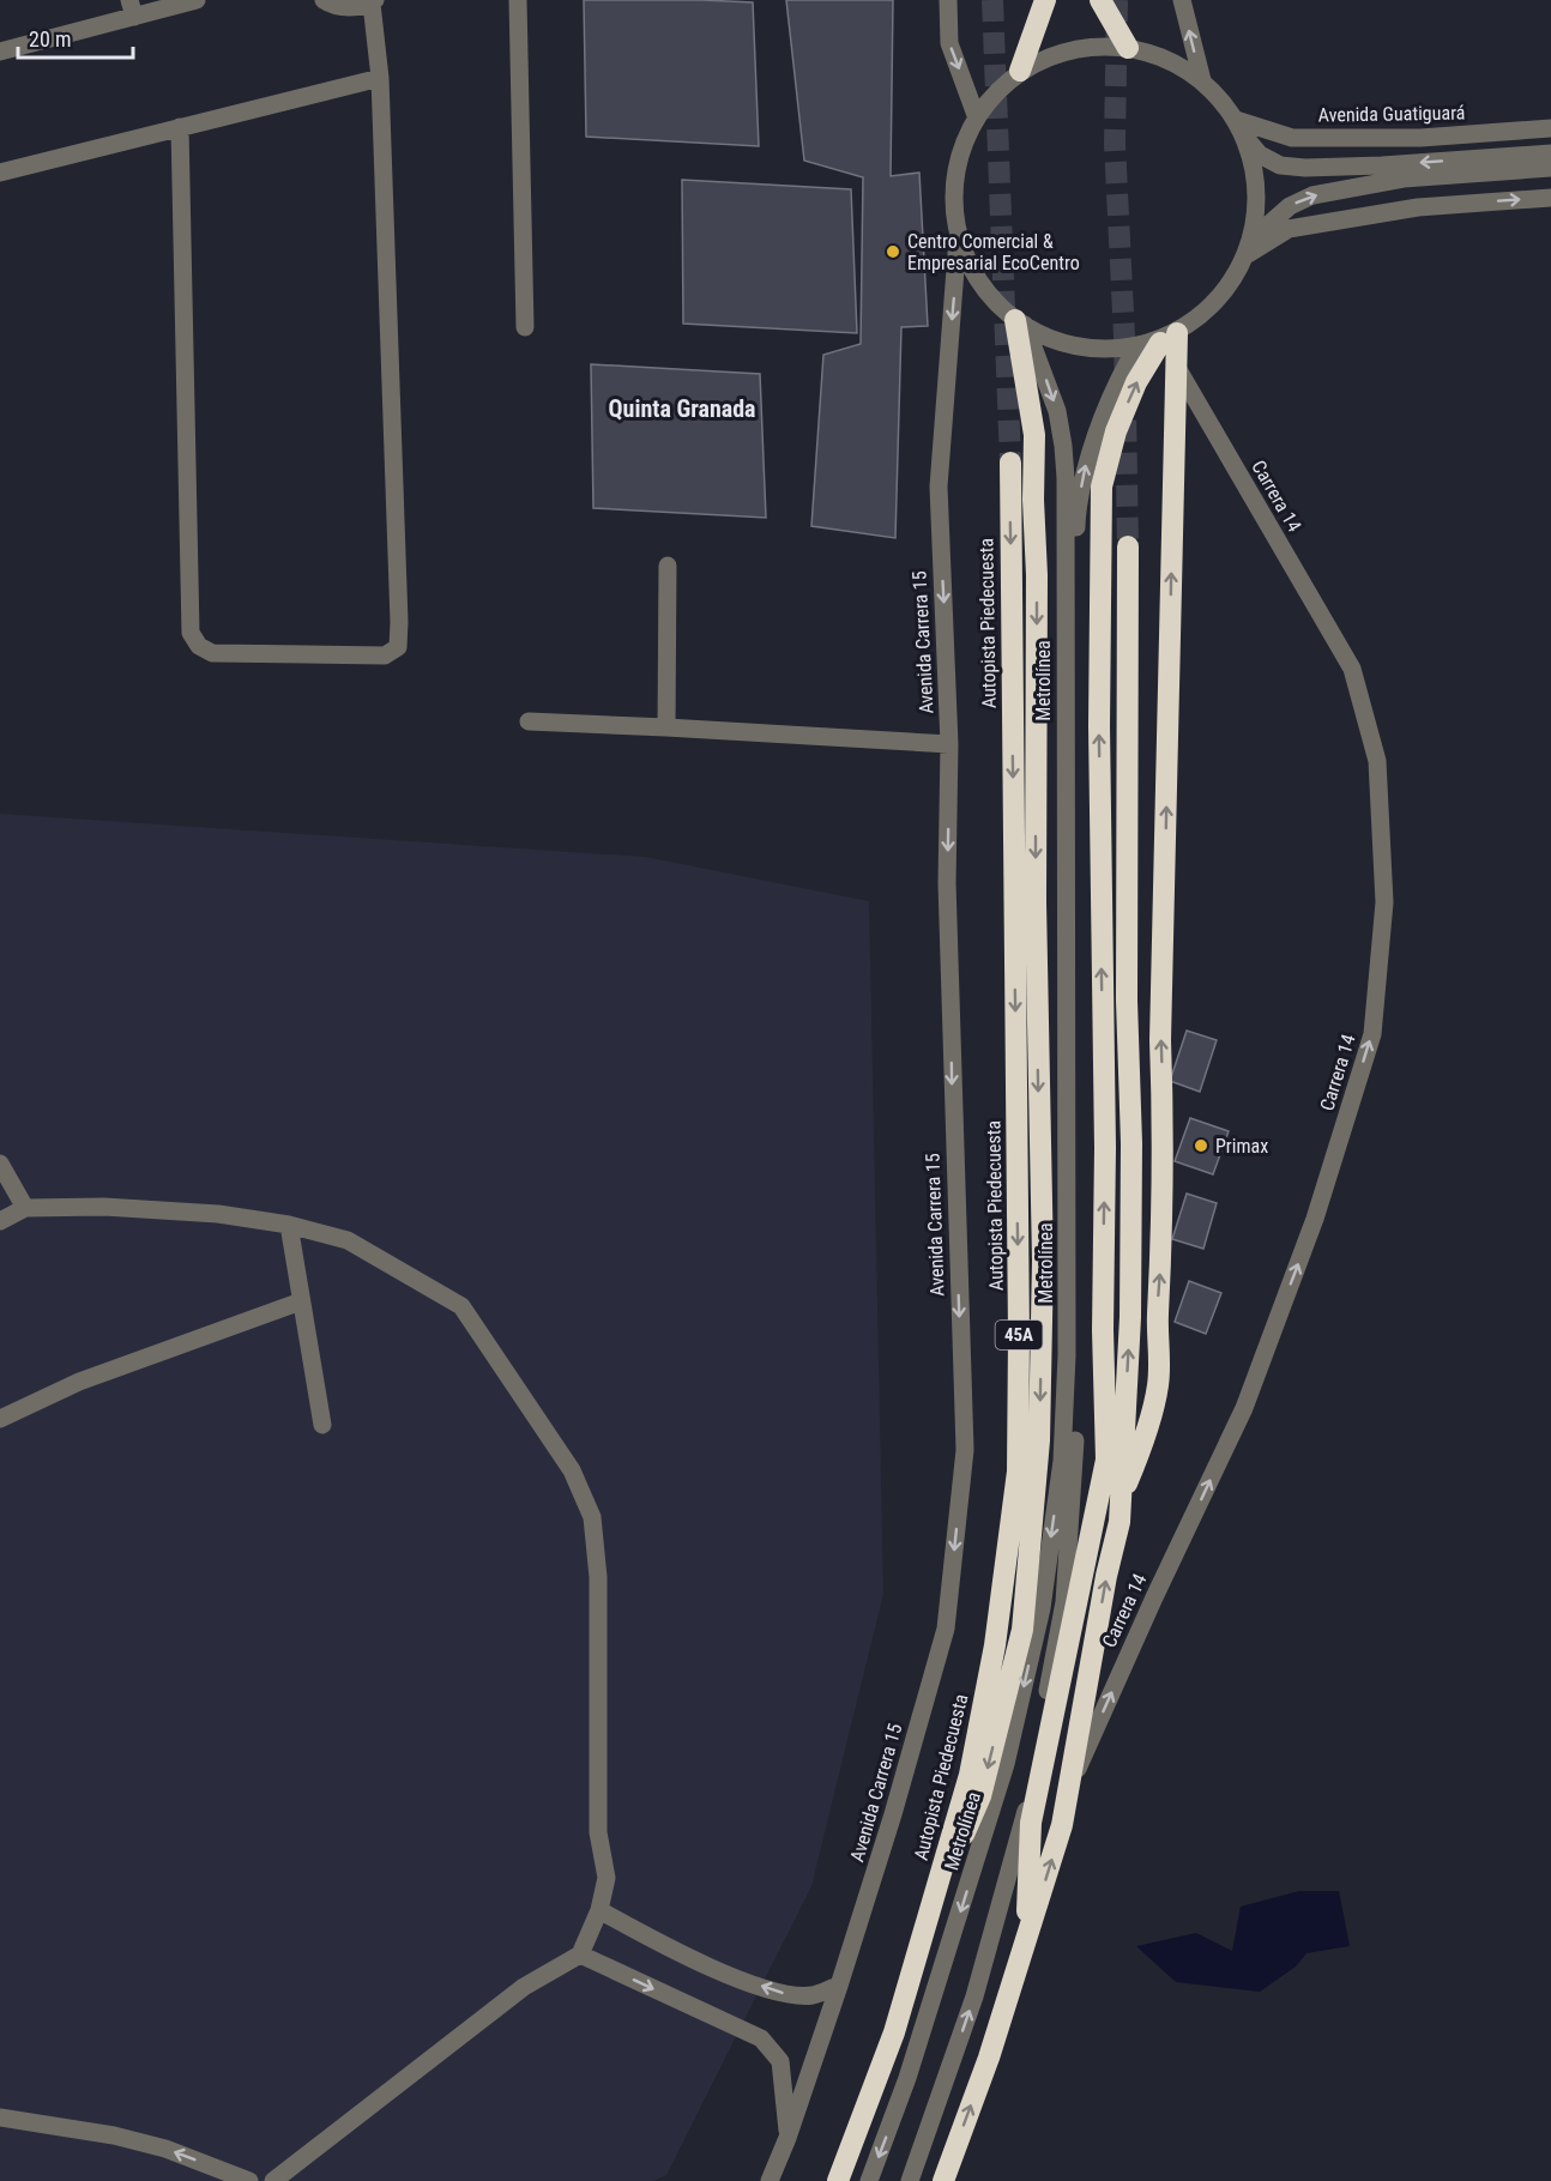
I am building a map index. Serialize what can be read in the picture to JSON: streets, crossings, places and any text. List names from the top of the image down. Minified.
{"streets":{"highway":["Autopista Piedecuesta","45A"],"street":["Avenida Guatiguará","Carrera 14","Avenida Carrera 15","Metrolínea"]},"one_way":["Carrera 14","Avenida Carrera 15"],"districts":["Quinta Granada"],"places":["Centro Comercial & Empresarial EcoCentro","Primax"],"scale_bar":"20 m"}
